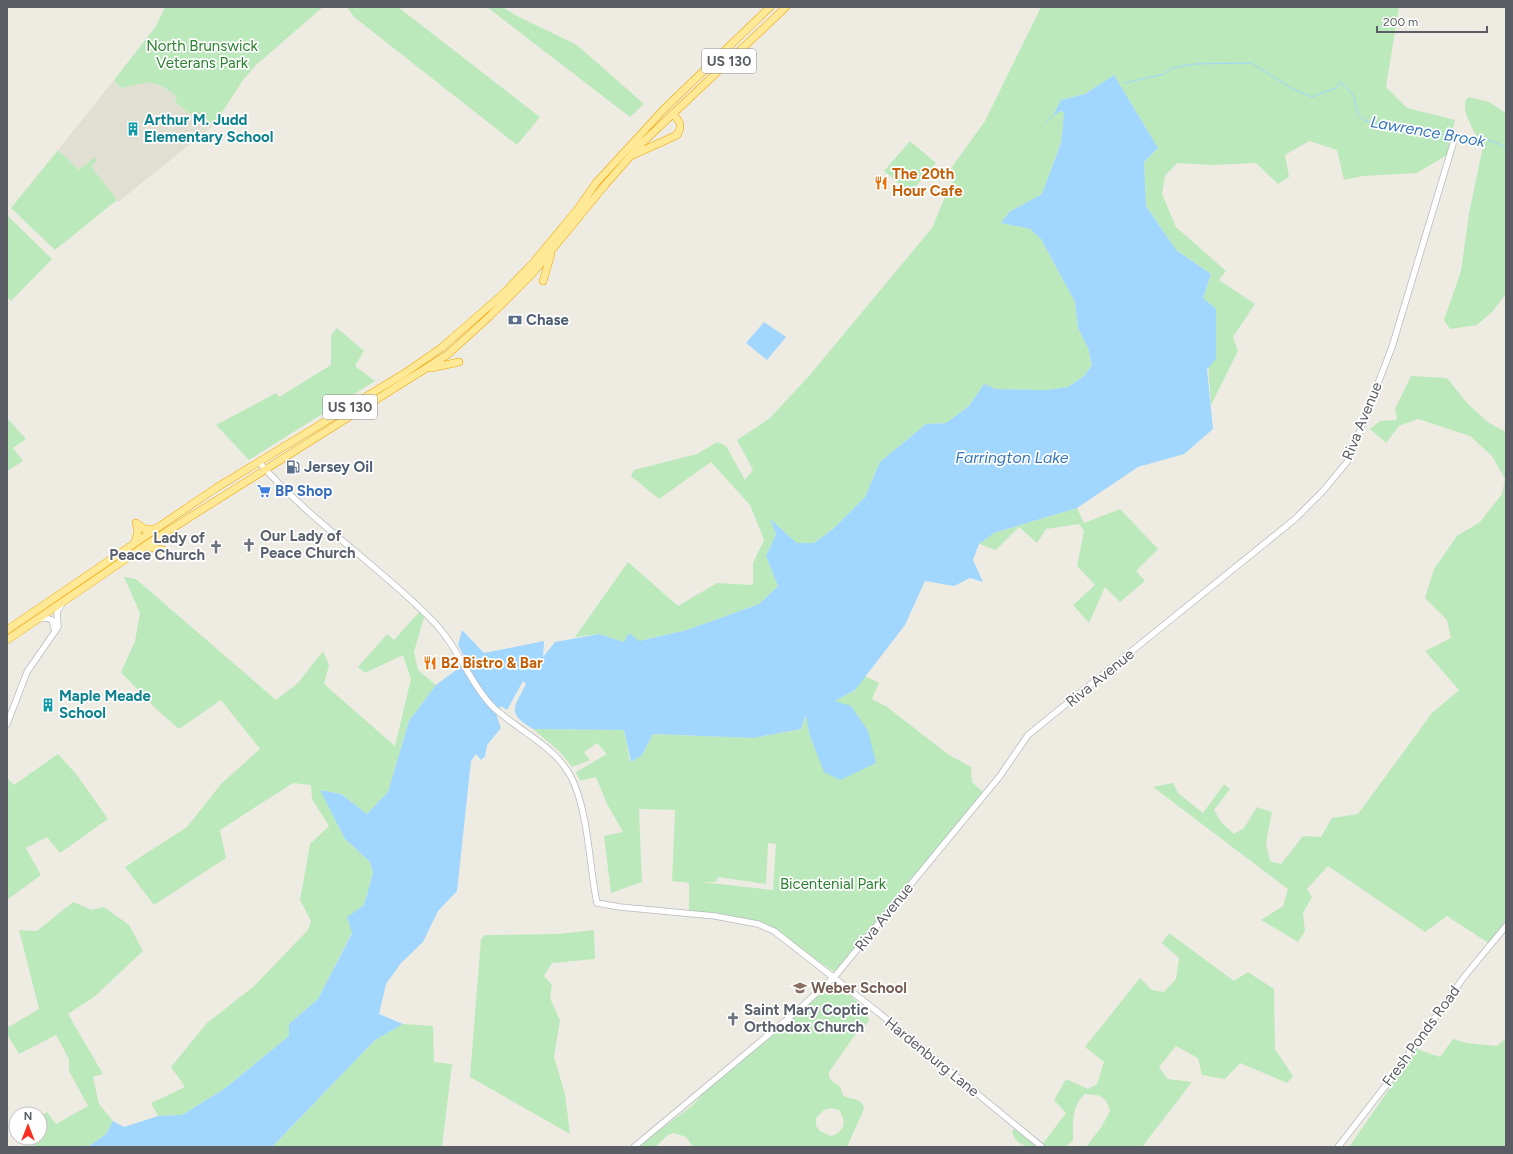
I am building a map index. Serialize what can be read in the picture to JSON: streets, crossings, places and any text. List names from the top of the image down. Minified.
{"streets":{"highway":["US 130"],"street":["Riva Avenue","Fresh Ponds Road","Hardenburg Lane"]},"crossings":[["US 130","Hardenburg Lane"],["Riva Avenue","Hardenburg Lane"]],"water":["Lawrence Brook","Farrington Lake"],"parks":["North Brunswick Veterans Park","Bicentenial Park"],"places":{"building":["Arthur M. Judd Elementary School","Maple Meade School"],"restaurant":["The 20th Hour Cafe","B2 Bistro & Bar"],"bank":["Chase"],"fuel station":["Jersey Oil"],"supermarket":["BP Shop"],"church":["Our Lady of Peace Church","Lady of Peace Church","Saint Mary Coptic Orthodox Church"],"school or university":["Weber School"]},"scale_bar":"200 m","north":"top"}
